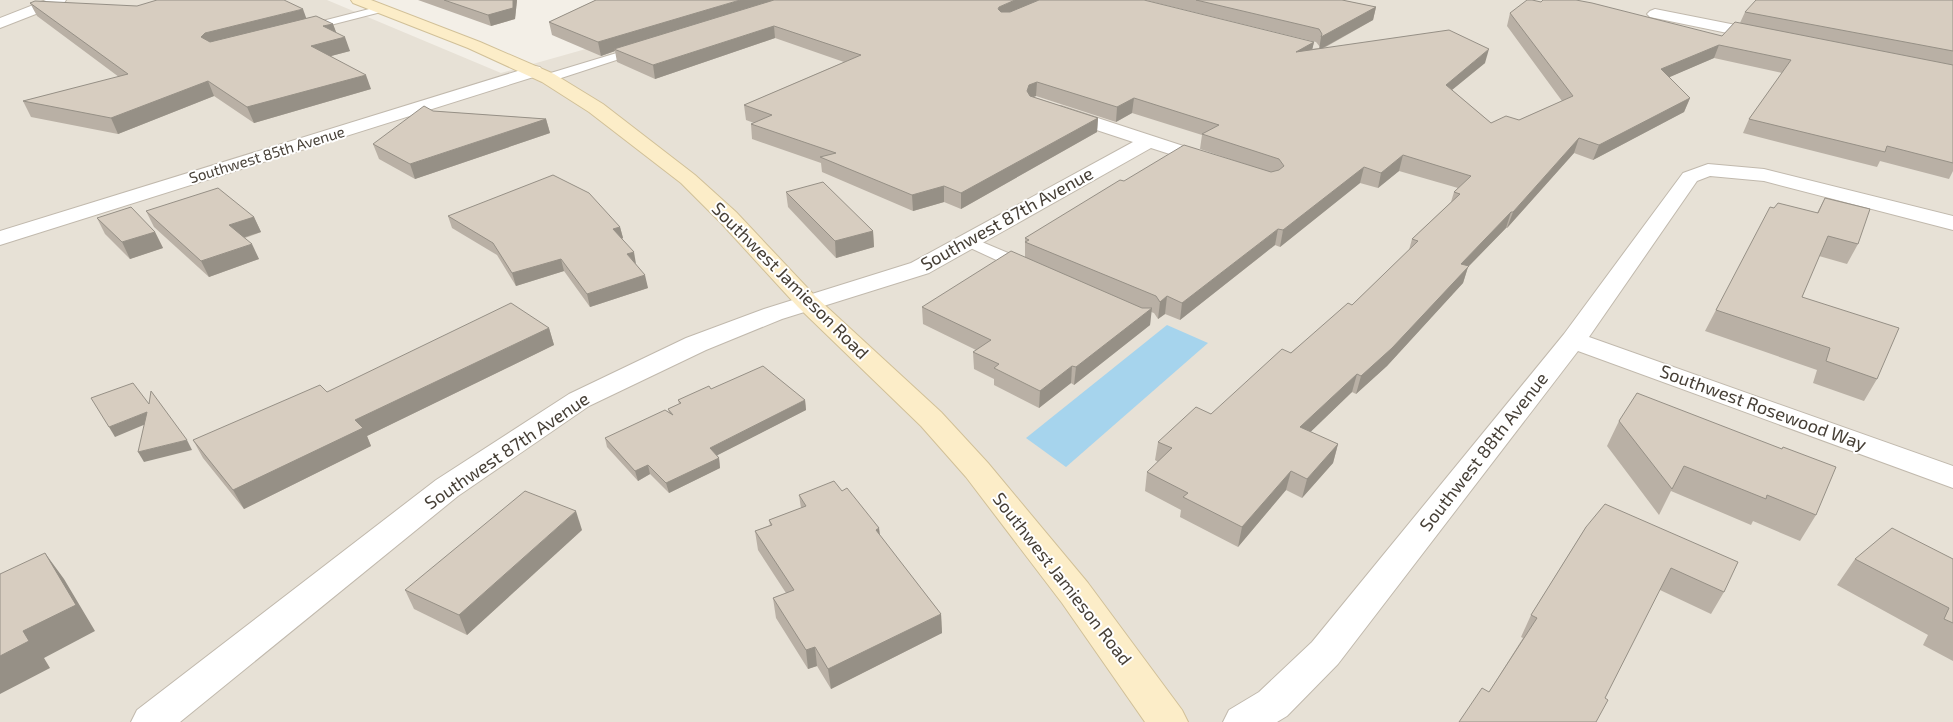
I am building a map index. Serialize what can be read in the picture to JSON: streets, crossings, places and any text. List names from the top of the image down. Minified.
{"streets":{"street":["Southwest 85th Avenue","Southwest 87th Avenue","Southwest Jamieson Road","Southwest Rosewood Way","Southwest 88th Avenue"]},"crossings":[["Southwest 85th Avenue","Southwest Jamieson Road"],["Southwest 87th Avenue","Southwest Jamieson Road"],["Southwest Rosewood Way","Southwest 88th Avenue"]]}
